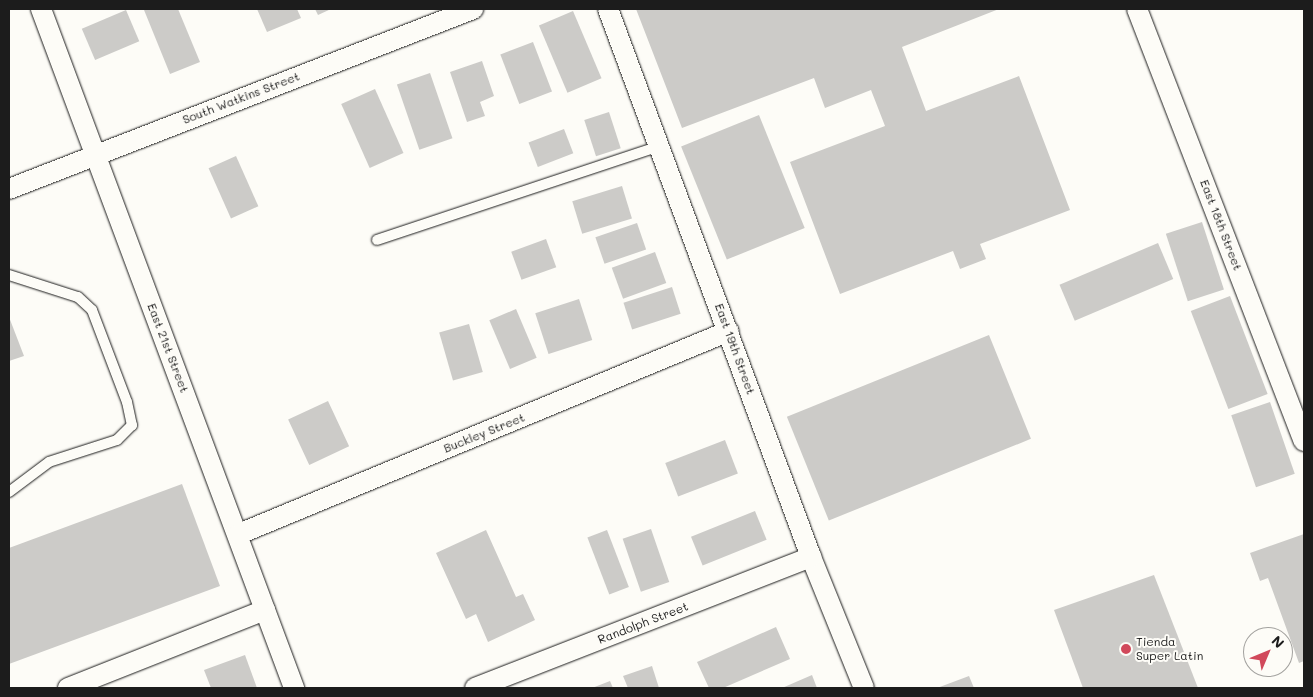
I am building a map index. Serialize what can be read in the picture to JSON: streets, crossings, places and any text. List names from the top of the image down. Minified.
{"streets":{"street":["South Watkins Street","East 18th Street","East 21st Street","East 19th Street","Buckley Street","Randolph Street"]},"crossings":[["South Watkins Street","East 21st Street"],["East 21st Street","Buckley Street"],["East 19th Street","Buckley Street"],["East 19th Street","Randolph Street"]],"places":["Tienda Super Latin"],"north":"top right"}
